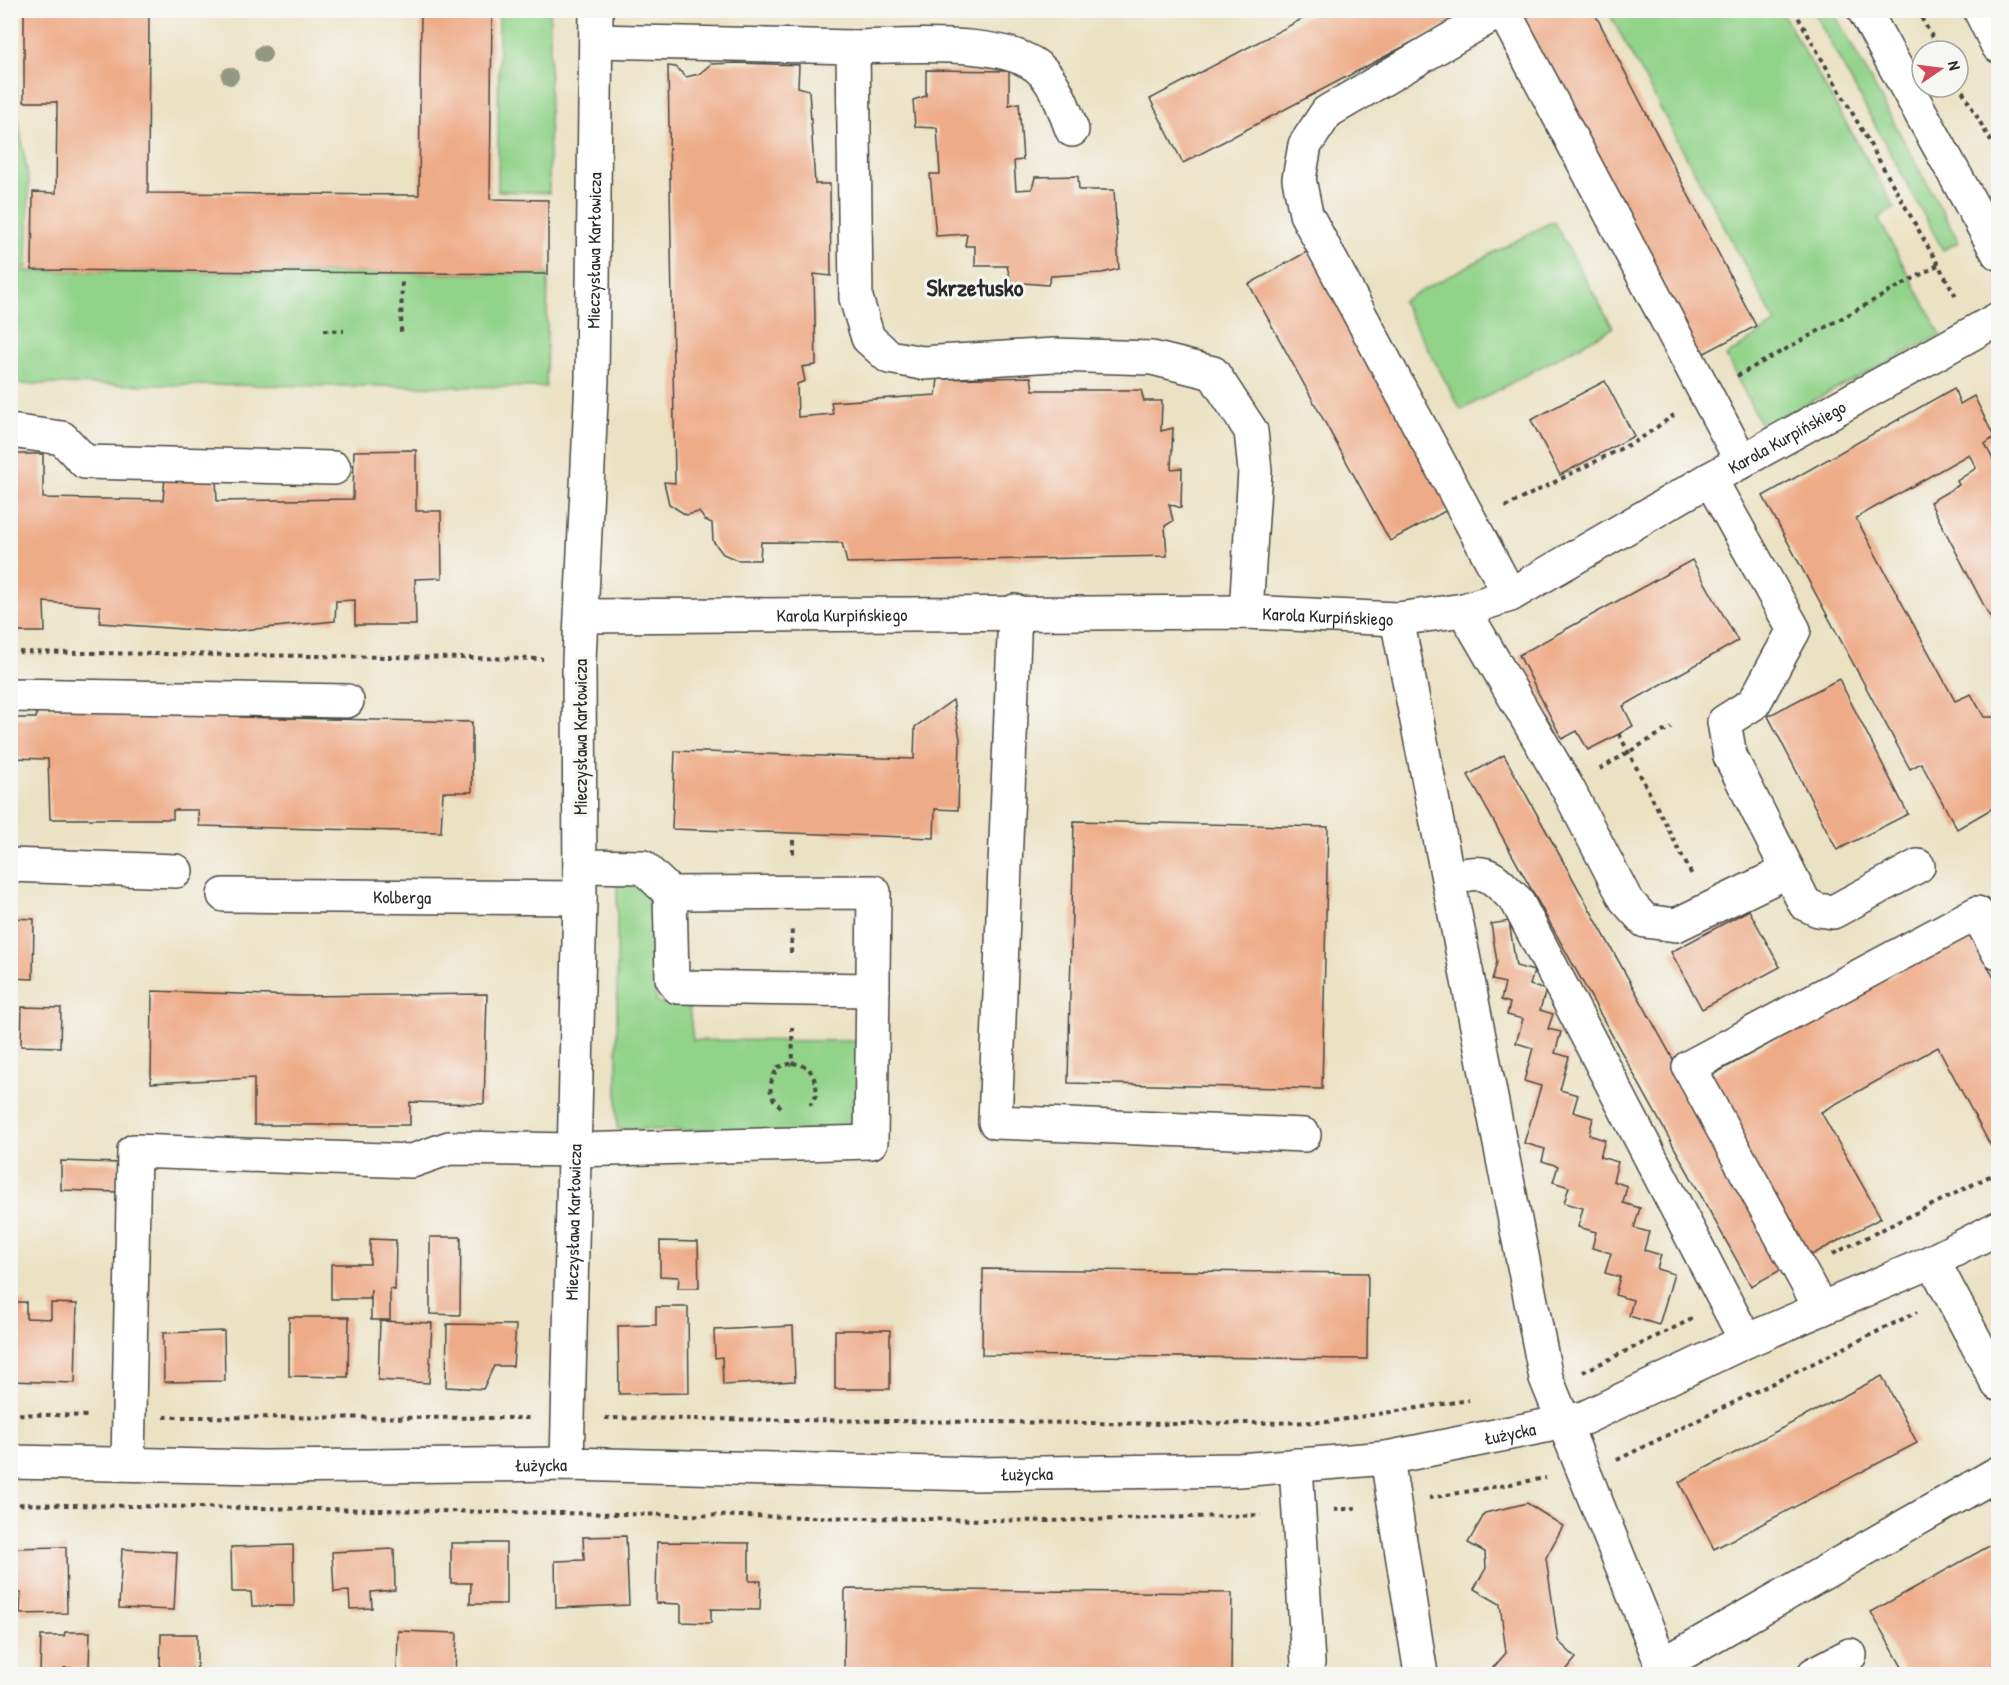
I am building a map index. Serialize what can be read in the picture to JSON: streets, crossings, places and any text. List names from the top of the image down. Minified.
{"streets":{"street":["Mieczysława Karłowicza","Karola Kurpińskiego","Kolberga","Łużycka"]},"crossings":[["Mieczysława Karłowicza","Karola Kurpińskiego"],["Mieczysława Karłowicza","Kolberga"],["Mieczysława Karłowicza","Łużycka"]],"districts":["Skrzetusko"],"north":"right"}
